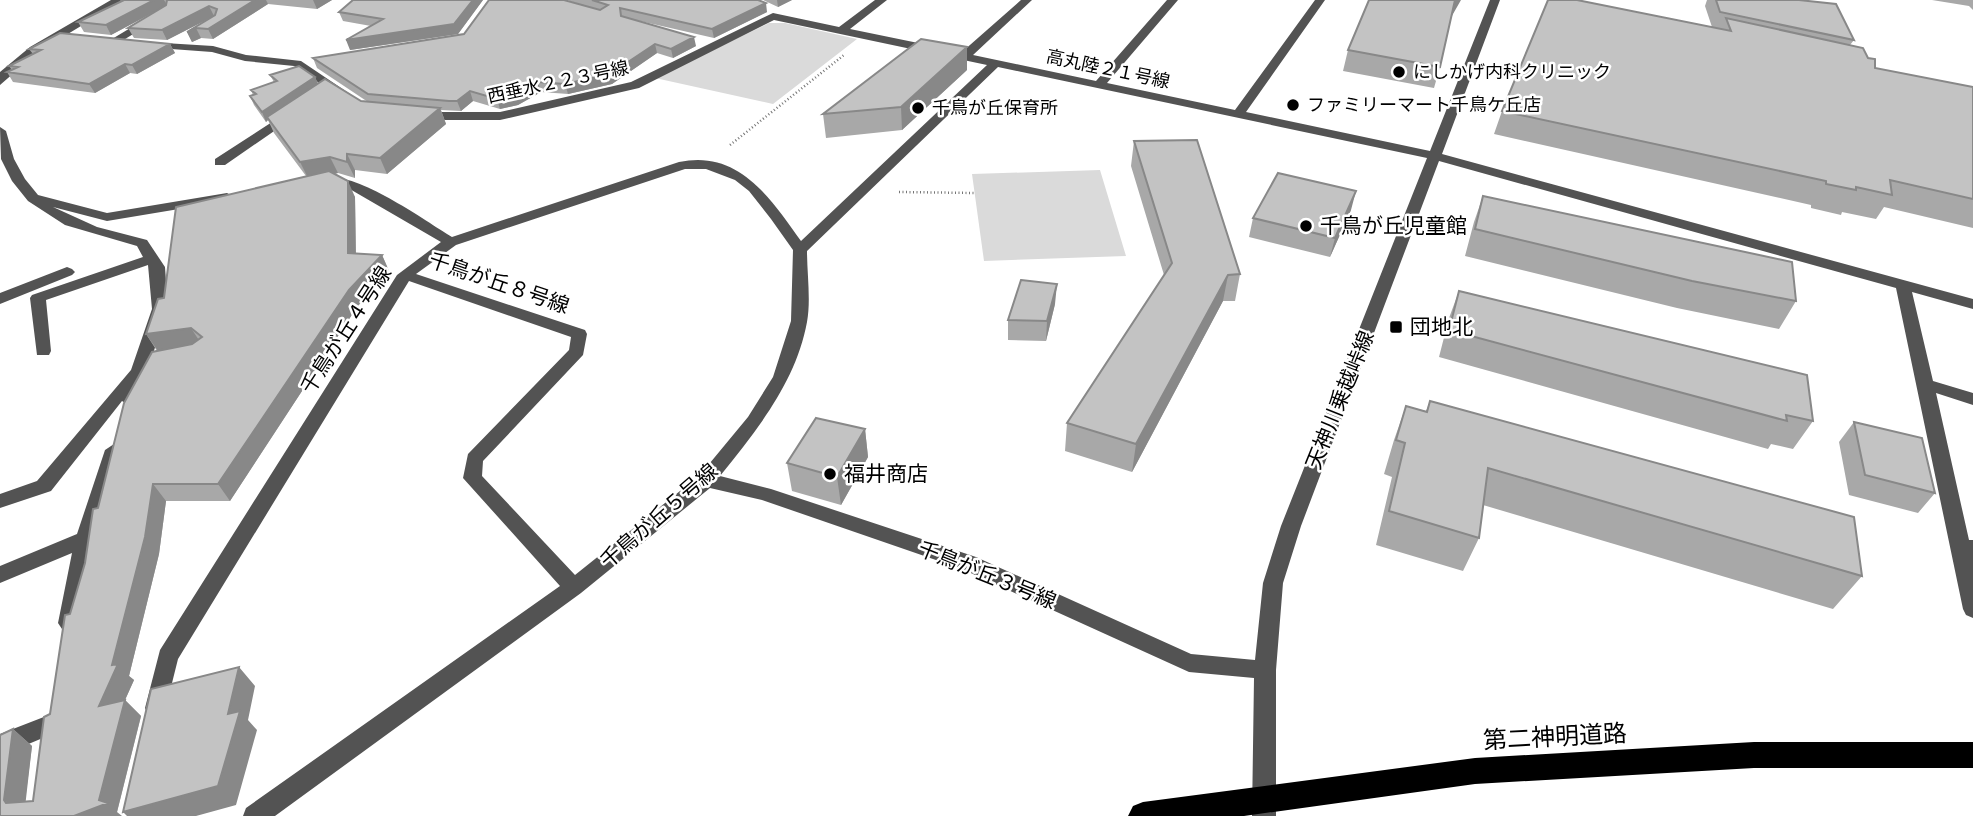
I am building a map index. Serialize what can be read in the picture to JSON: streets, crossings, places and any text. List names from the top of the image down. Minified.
{"streets":{"highway":["第二神明道路"],"street":["高丸陸２１号線","西垂水２２３号線","千鳥が丘８号線","千鳥が丘４号線","天神川乗越峠線","千鳥が丘５号線","千鳥が丘３号線"]},"crossings":[["高丸陸２１号線","西垂水２２３号線"],["高丸陸２１号線","天神川乗越峠線"],["千鳥が丘８号線","千鳥が丘４号線"],["千鳥が丘８号線","千鳥が丘５号線"],["天神川乗越峠線","千鳥が丘３号線"],["千鳥が丘５号線","千鳥が丘３号線"]],"places":{"other":["にしかげ内科クリニック","ファミリーマート千鳥ケ丘店","千鳥が丘保育所","千鳥が丘児童館","福井商店"],"transit":["団地北"]}}
